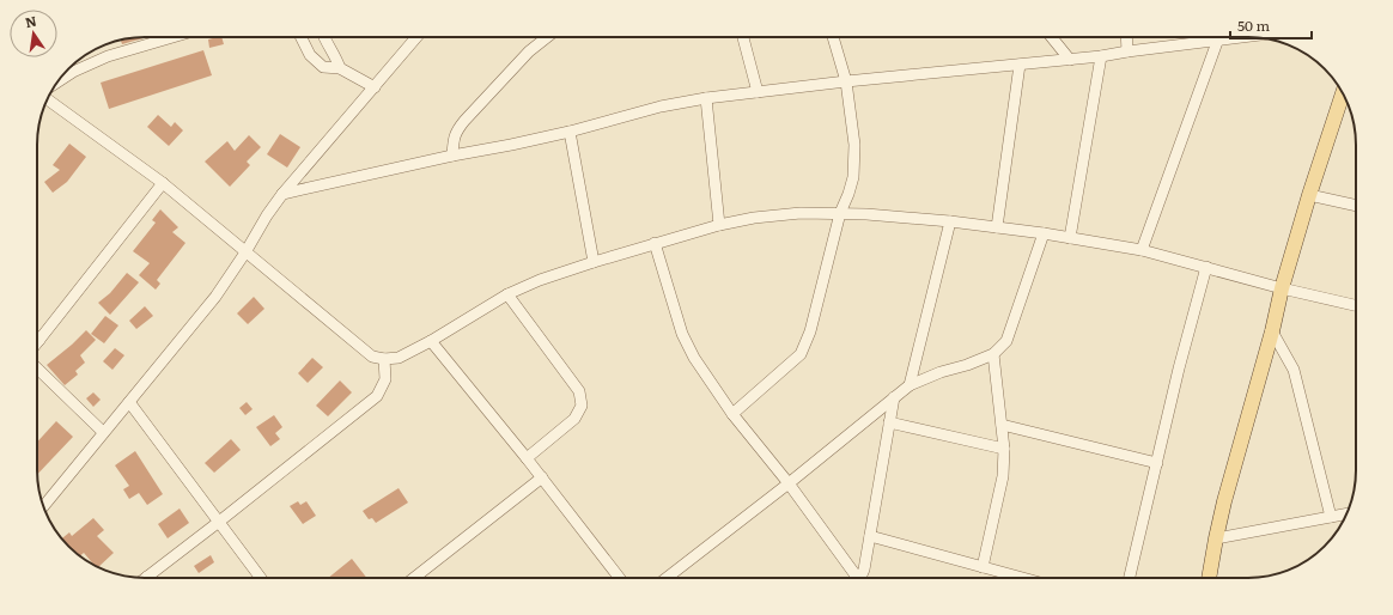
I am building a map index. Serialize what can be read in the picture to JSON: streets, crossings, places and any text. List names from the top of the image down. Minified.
{"scale_bar":"50 m","north":"top"}
